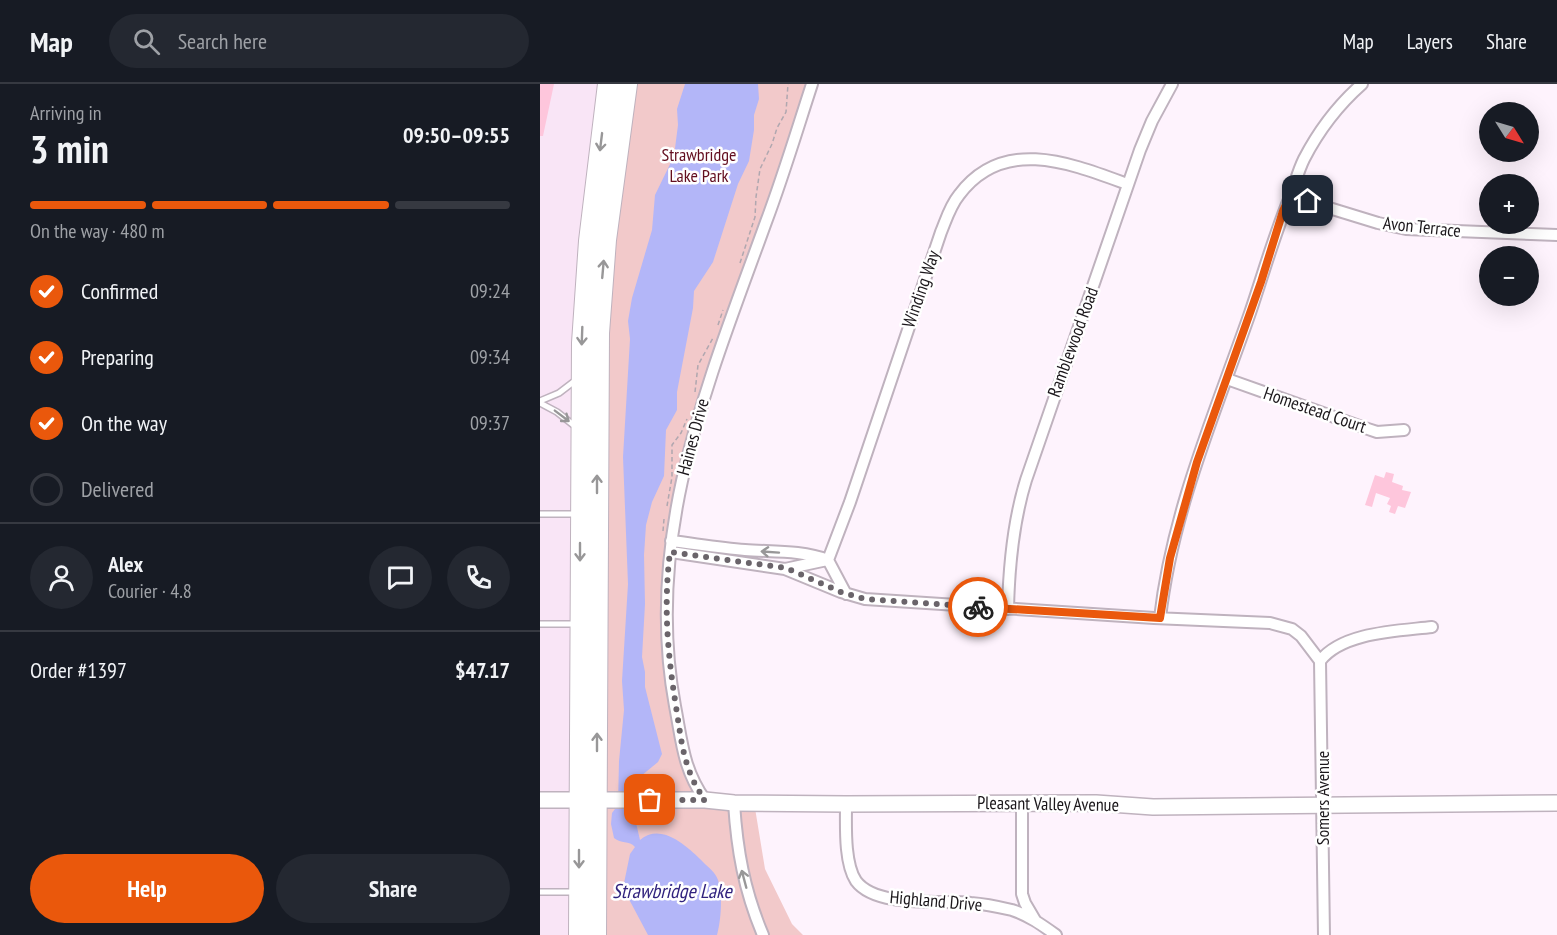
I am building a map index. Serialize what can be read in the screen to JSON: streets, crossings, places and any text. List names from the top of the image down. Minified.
{"streets":{"street":["Avon Terrace","Winding Way","Ramblewood Road","Homestead Court","Haines Drive","Somers Avenue","Pleasant Valley Avenue","Highland Drive"]},"crossings":[["Winding Way","Ramblewood Road"],["Haines Drive","Pleasant Valley Avenue"],["Somers Avenue","Pleasant Valley Avenue"],["Pleasant Valley Avenue","Highland Drive"]],"water":["Strawbridge Lake"],"parks":["Strawbridge Lake Park"],"north":"bottom right","page":{"header":"Map","search":"Search here","nav":["Map","Layers","Share"],"heading":["3 min","Arriving in","09:50–09:55"],"panel":["Alex","Courier · 4.8","Order #1397","$47.17"],"map_buttons":["+","−"],"bar":"On the way · 480 m","list":[["Confirmed","09:24"],["Preparing","09:34"],["On the way","09:37"],"Delivered"],"buttons":["Help","Share"]}}
